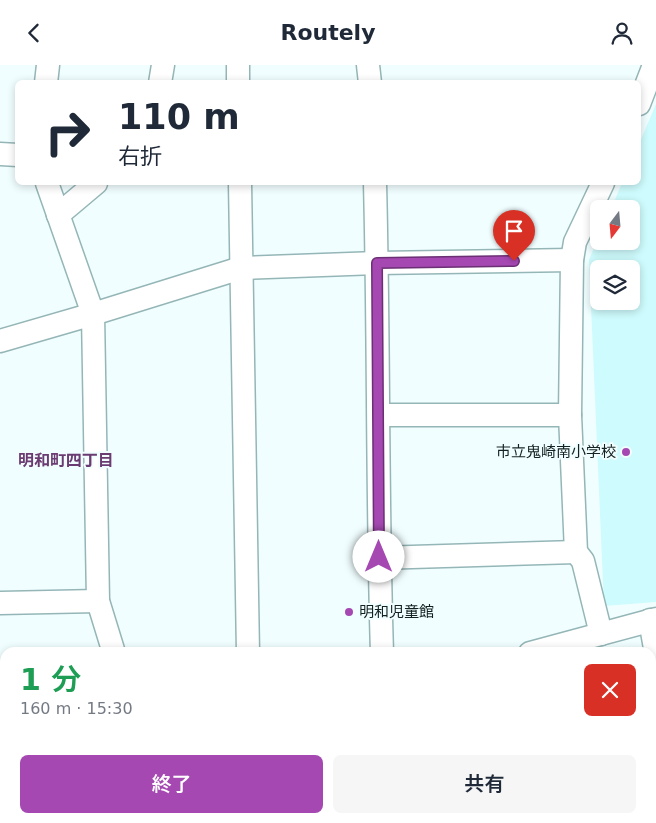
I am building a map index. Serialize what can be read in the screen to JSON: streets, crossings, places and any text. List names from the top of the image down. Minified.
{"districts":["明和町四丁目"],"places":["市立鬼崎南小学校","明和児童館"],"north":"bottom","page":{"header":"Routely","turn":["110 m","右折"],"heading":["1 分","160 m · 15:30"],"buttons":["終了","共有"]}}
